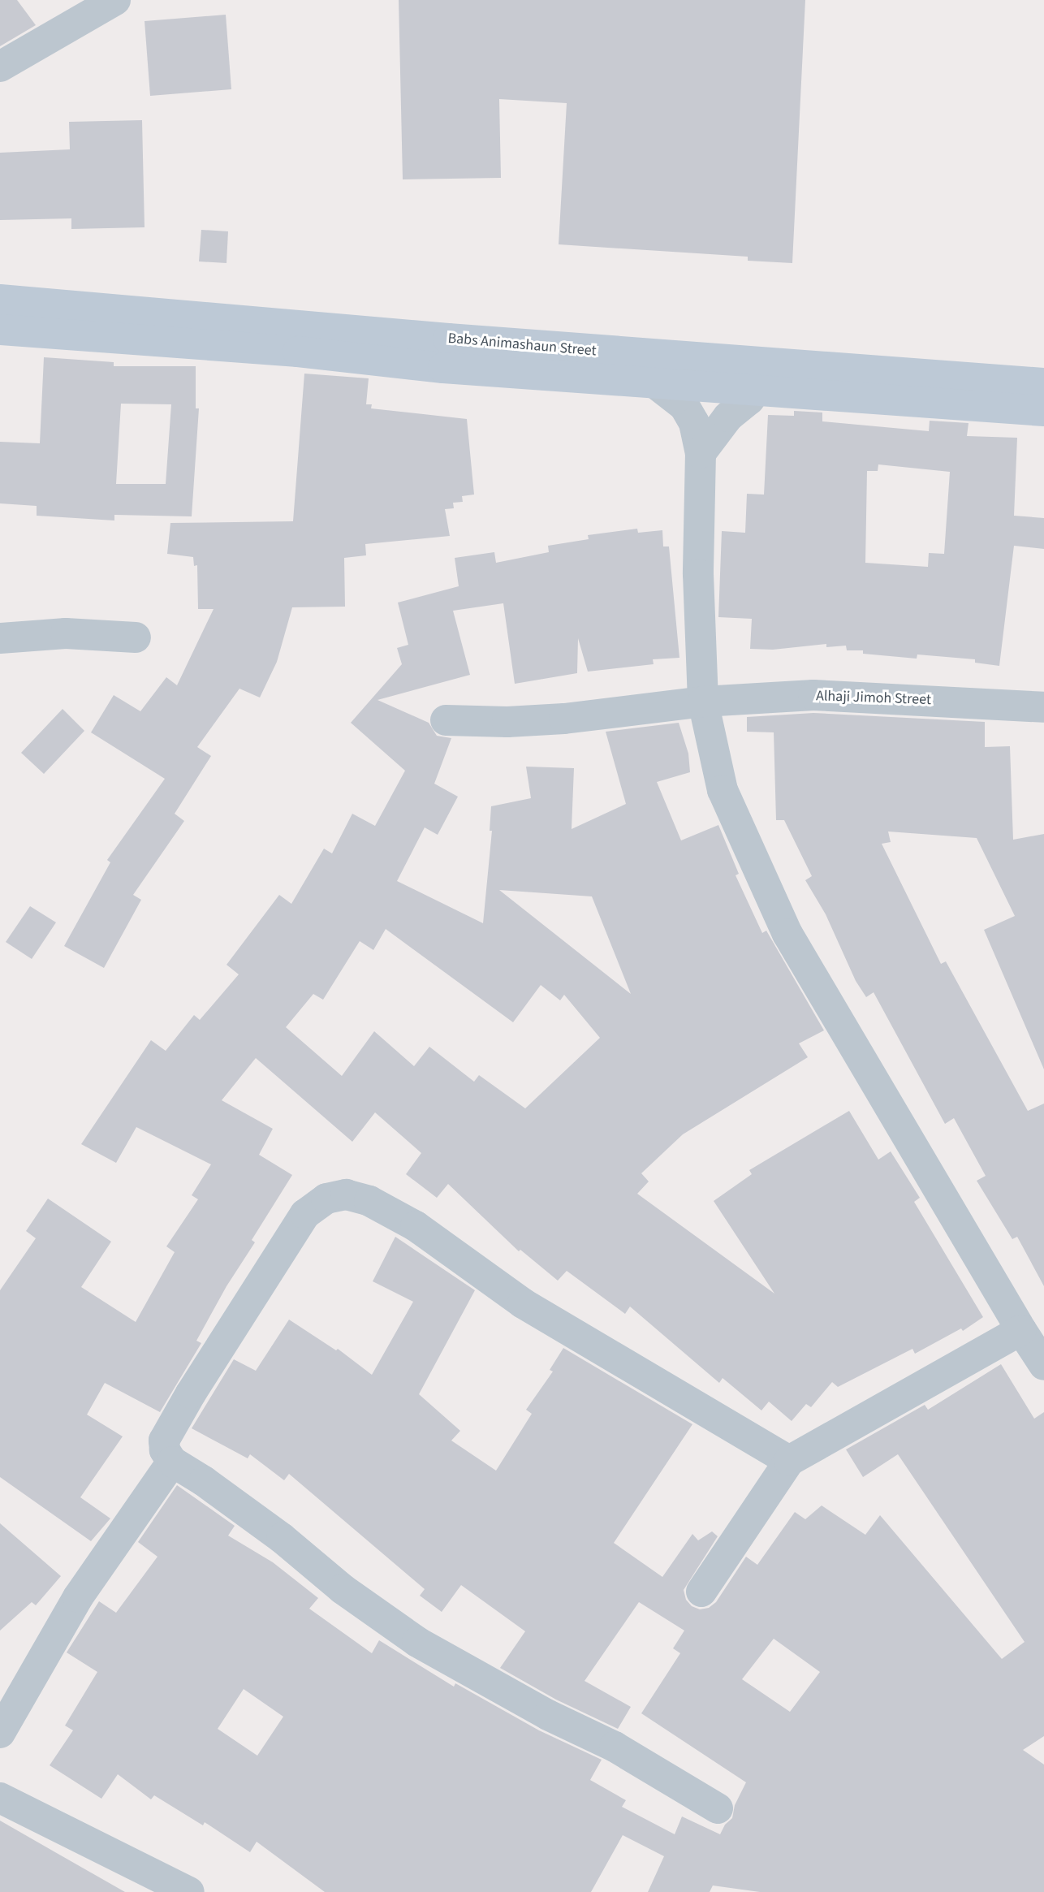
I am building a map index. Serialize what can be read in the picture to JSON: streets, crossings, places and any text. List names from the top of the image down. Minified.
{"streets":{"main road":["Babs Animashaun Street"],"street":["Alhaji Jimoh Street"]}}
